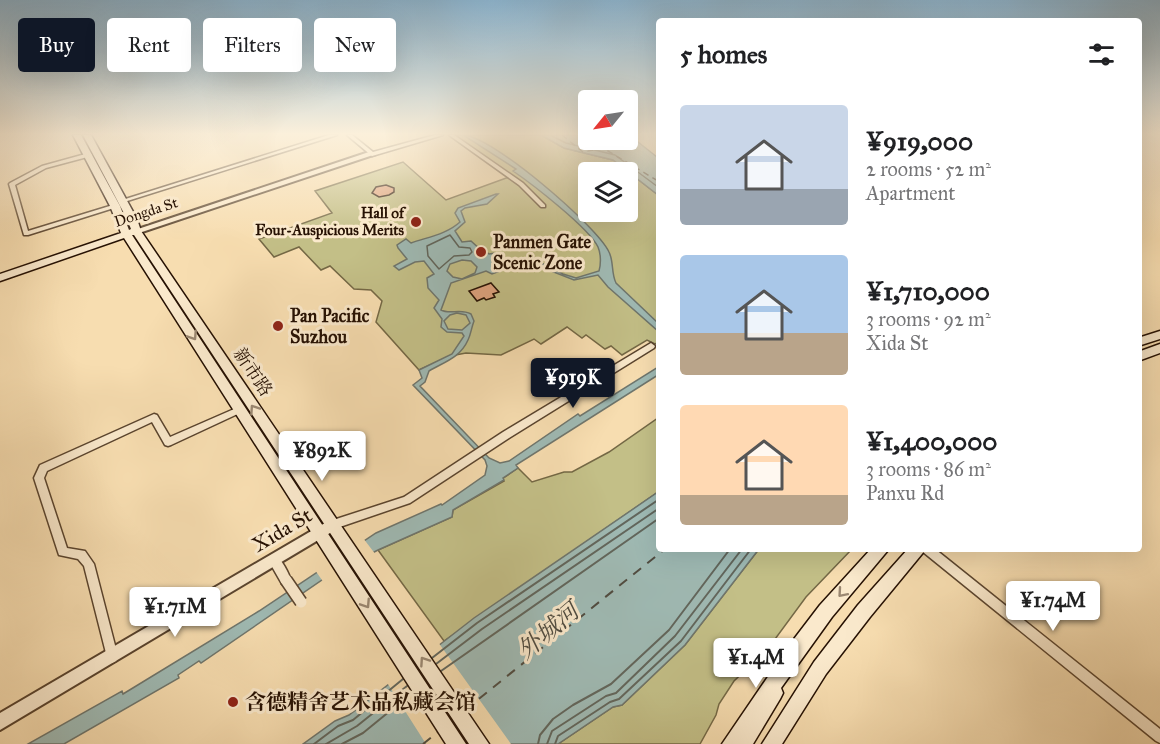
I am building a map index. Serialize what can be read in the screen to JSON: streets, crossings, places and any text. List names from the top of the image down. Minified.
{"streets":{"main road":["Dongda St","新市路"],"street":["Xida St"]},"crossings":[["Dongda St","新市路"],["新市路","Xida St"]],"water":["外城河"],"places":["Hall of Four-Auspicious Merits","Panmen Gate Scenic Zone","Pan Pacific Suzhou","含德精舍艺术品私藏会馆"],"north":"bottom left","page":{"chip":["Buy","Rent","Filters","New"],"heading":"5 homes","list":[{"name":"¥919,000","note":"2 rooms · 52 m² · Apartment"},{"name":"¥1,710,000","note":"3 rooms · 92 m² · Xida St"},{"name":"¥1,400,000","note":"3 rooms · 86 m² · Panxu Rd"}],"price":["¥919K","¥892K","¥1.74M","¥1.71M","¥1.4M"]}}
